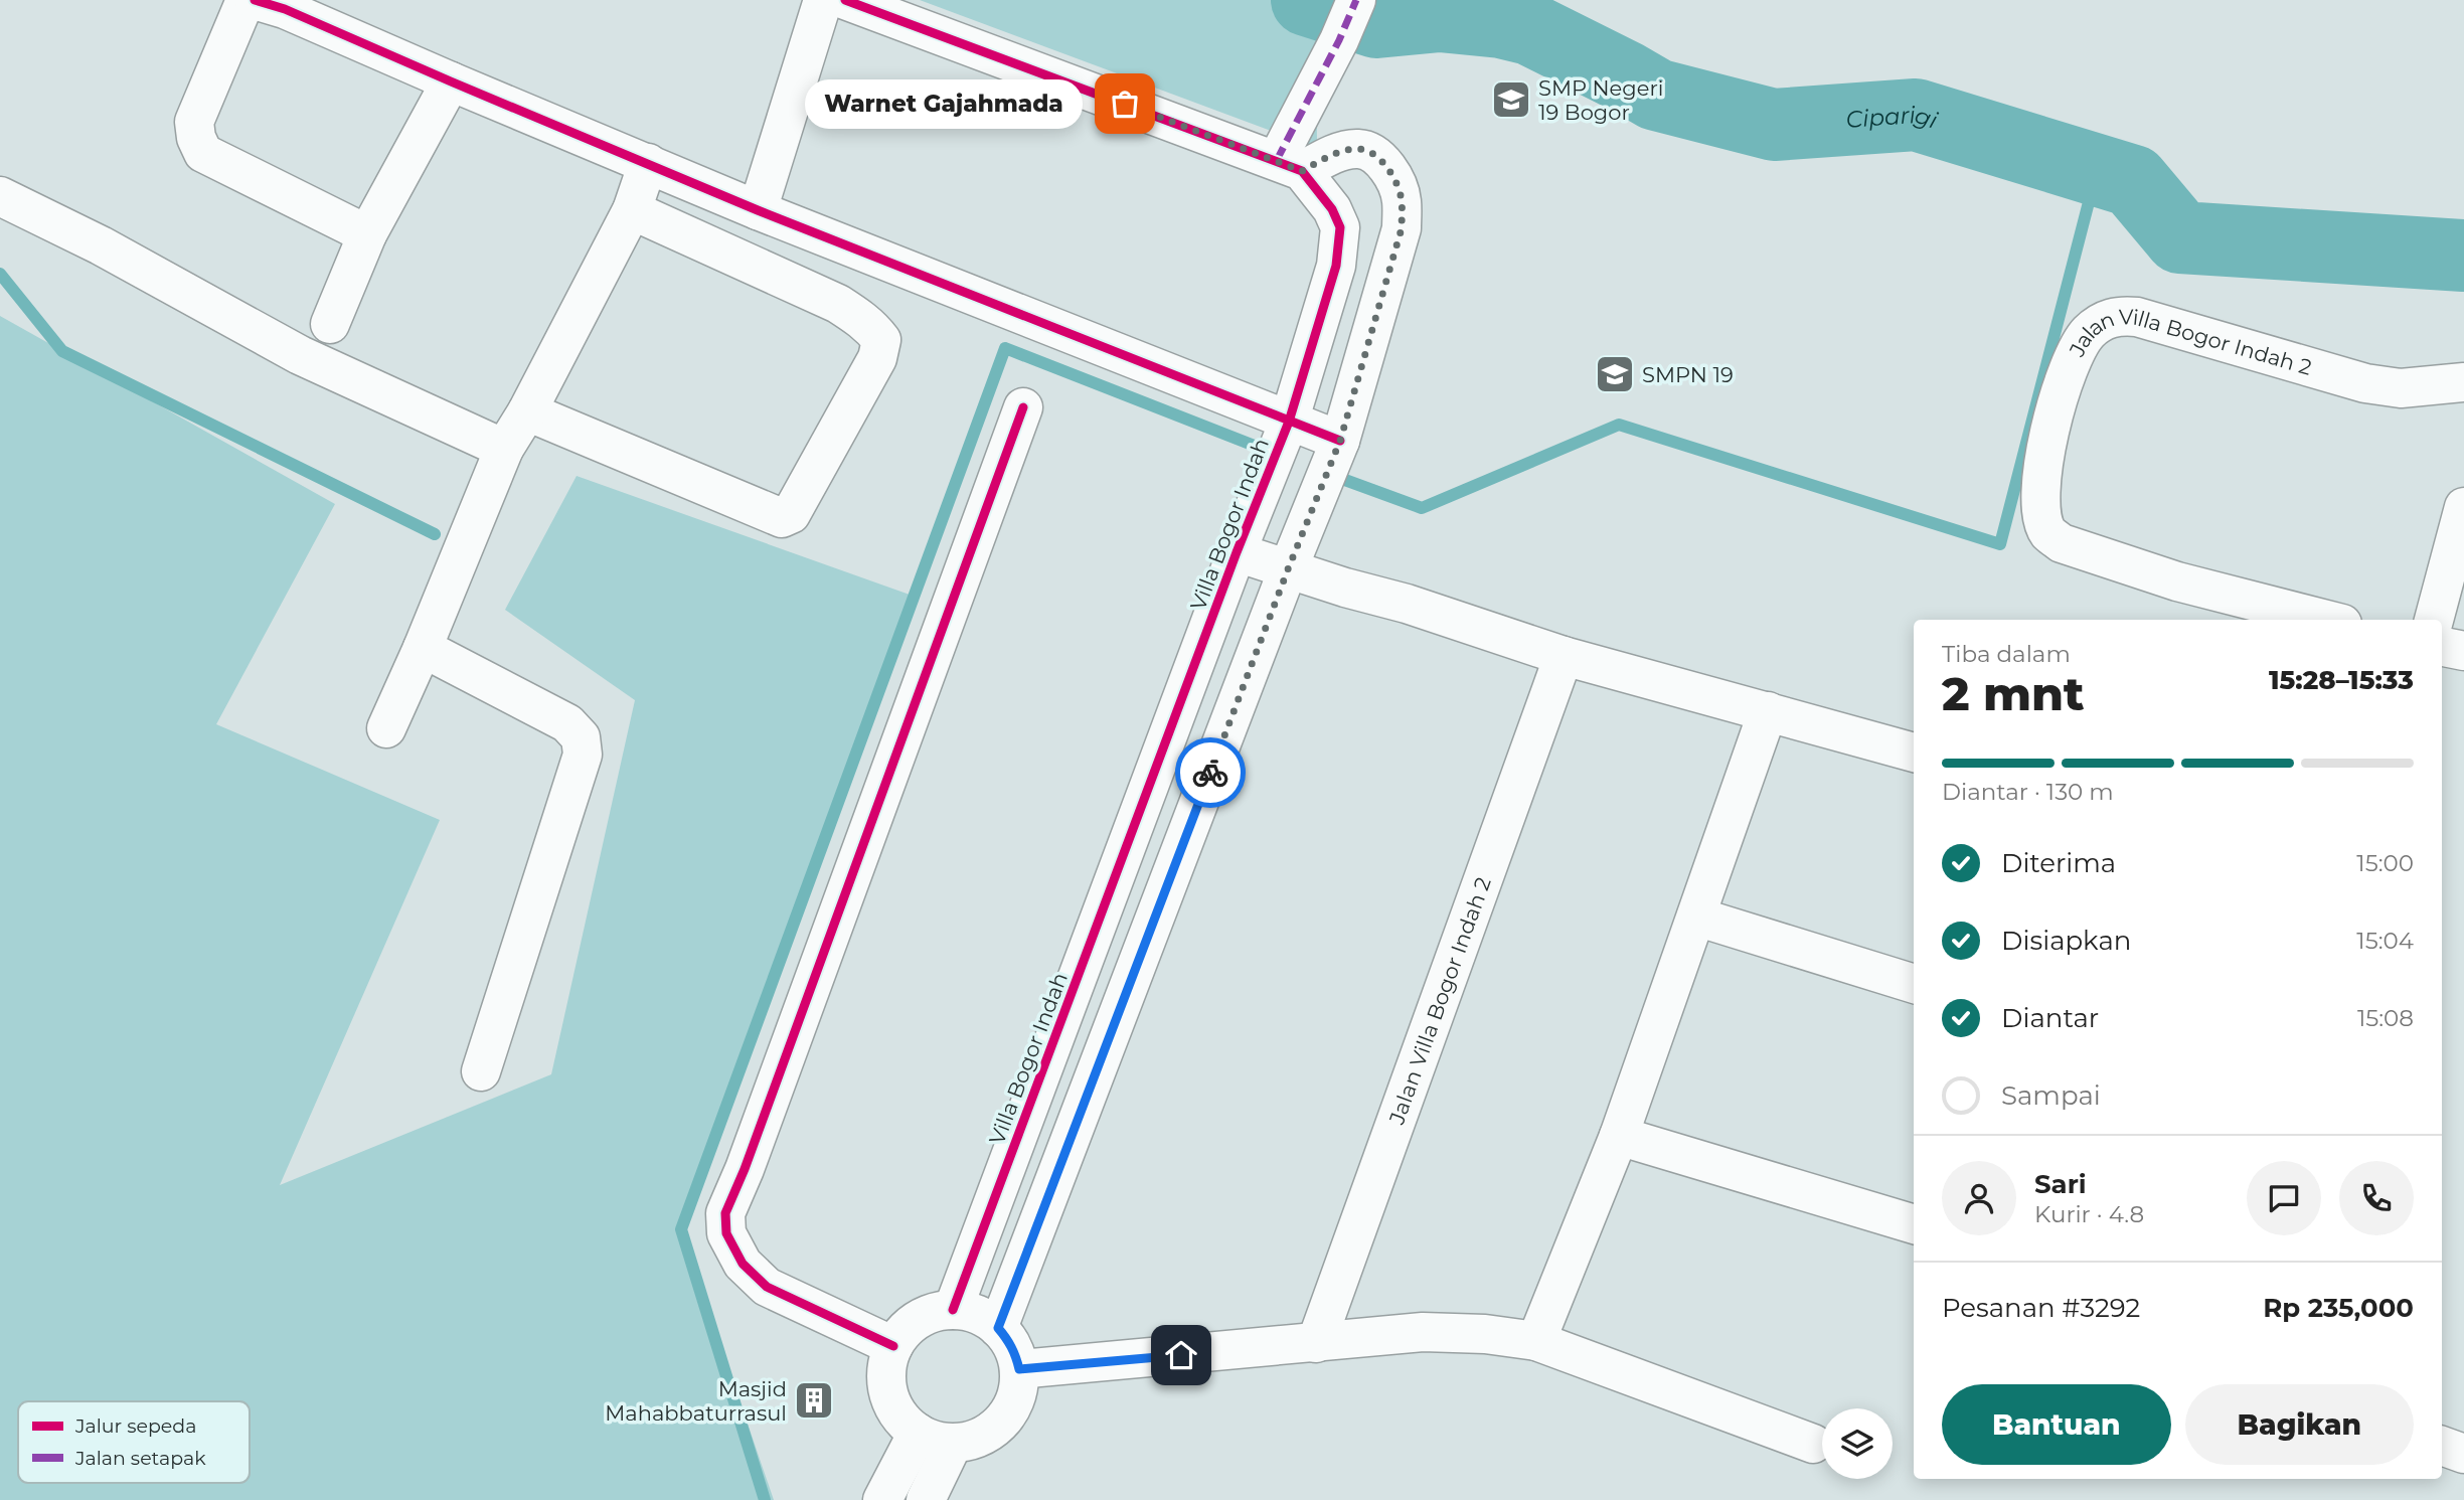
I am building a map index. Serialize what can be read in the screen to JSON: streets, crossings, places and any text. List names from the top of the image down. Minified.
{"streets":{"street":["Jalan Villa Bogor Indah 2","Villa Bogor Indah"]},"water":["Ciparigi"],"places":{"school or university":["SMP Negeri 19 Bogor","SMPN 19"],"other":["Warnet Gajahmada"],"building":["Masjid Mahabbaturrasul"]},"legend":["Jalur sepeda","Jalan setapak"],"page":{"bubble":"Warnet Gajahmada","heading":["2 mnt","Tiba dalam","15:28–15:33"],"panel":["Sari","Kurir · 4.8","Pesanan #3292","Rp 235,000"],"bar":"Diantar · 130 m","list":[["Diterima","15:00"],["Disiapkan","15:04"],["Diantar","15:08"],"Sampai"],"buttons":["Bantuan","Bagikan"]}}
